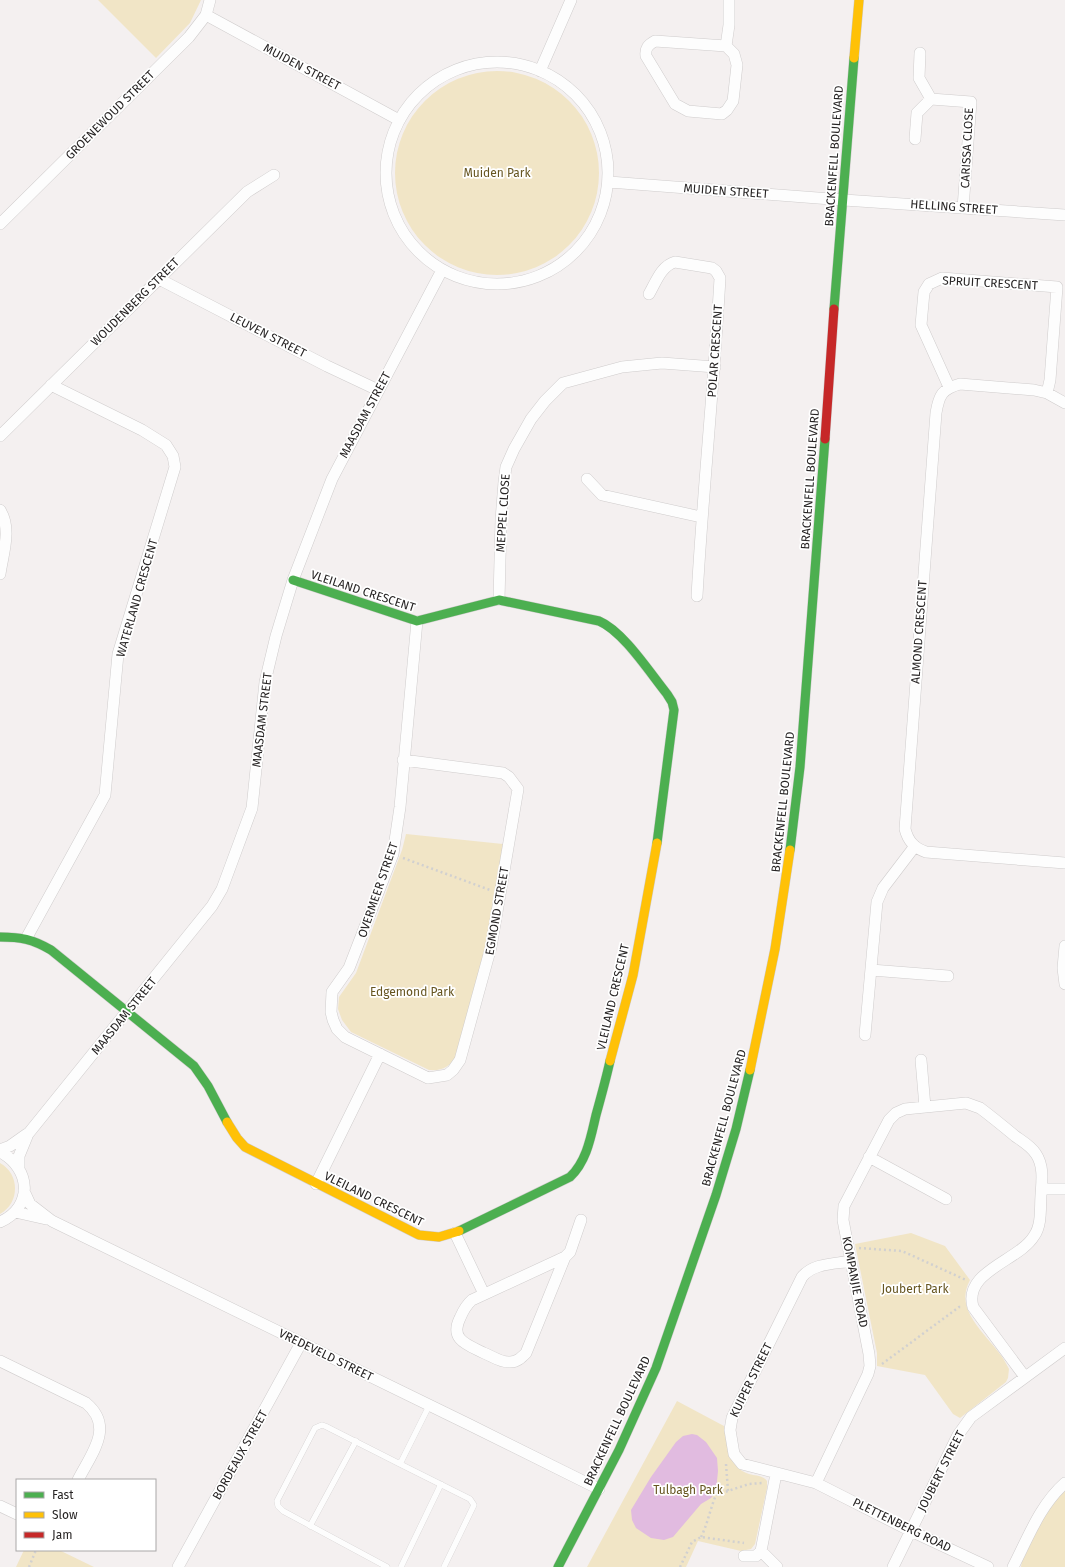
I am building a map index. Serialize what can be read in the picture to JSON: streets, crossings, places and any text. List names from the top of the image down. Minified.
{"streets":{"street":["MUIDEN STREET","GROENEWOUD STREET","CARISSA CLOSE","BRACKENFELL BOULEVARD","HELLING STREET","SPRUIT CRESCENT","WOUDENBERG STREET","LEUVEN STREET","POLAR CRESCENT","MAASDAM STREET","MEPPEL CLOSE","VLEILAND CRESCENT","WATERLAND CRESCENT","ALMOND CRESCENT","OVERMEER STREET","EGMOND STREET","KOMPANJIE ROAD","VREDEVELD STREET","KUIPER STREET","BORDEAUX STREET","JOUBERT STREET","PLETTENBERG ROAD"]},"crossings":[["MUIDEN STREET","GROENEWOUD STREET"],["MUIDEN STREET","BRACKENFELL BOULEVARD"],["MUIDEN STREET","HELLING STREET"],["CARISSA CLOSE","HELLING STREET"],["BRACKENFELL BOULEVARD","HELLING STREET"],["BRACKENFELL BOULEVARD","VREDEVELD STREET"],["SPRUIT CRESCENT","ALMOND CRESCENT"],["WOUDENBERG STREET","LEUVEN STREET"],["WOUDENBERG STREET","WATERLAND CRESCENT"],["LEUVEN STREET","MAASDAM STREET"],["POLAR CRESCENT","MEPPEL CLOSE"],["MAASDAM STREET","VLEILAND CRESCENT"],["MEPPEL CLOSE","VLEILAND CRESCENT"],["VLEILAND CRESCENT","OVERMEER STREET"],["OVERMEER STREET","EGMOND STREET"],["KOMPANJIE ROAD","KUIPER STREET"],["KOMPANJIE ROAD","PLETTENBERG ROAD"],["VREDEVELD STREET","BORDEAUX STREET"],["JOUBERT STREET","PLETTENBERG ROAD"]],"parks":["Muiden Park","Edgemond Park","Joubert Park","Tulbagh Park"],"legend":["Fast","Slow","Jam"]}
